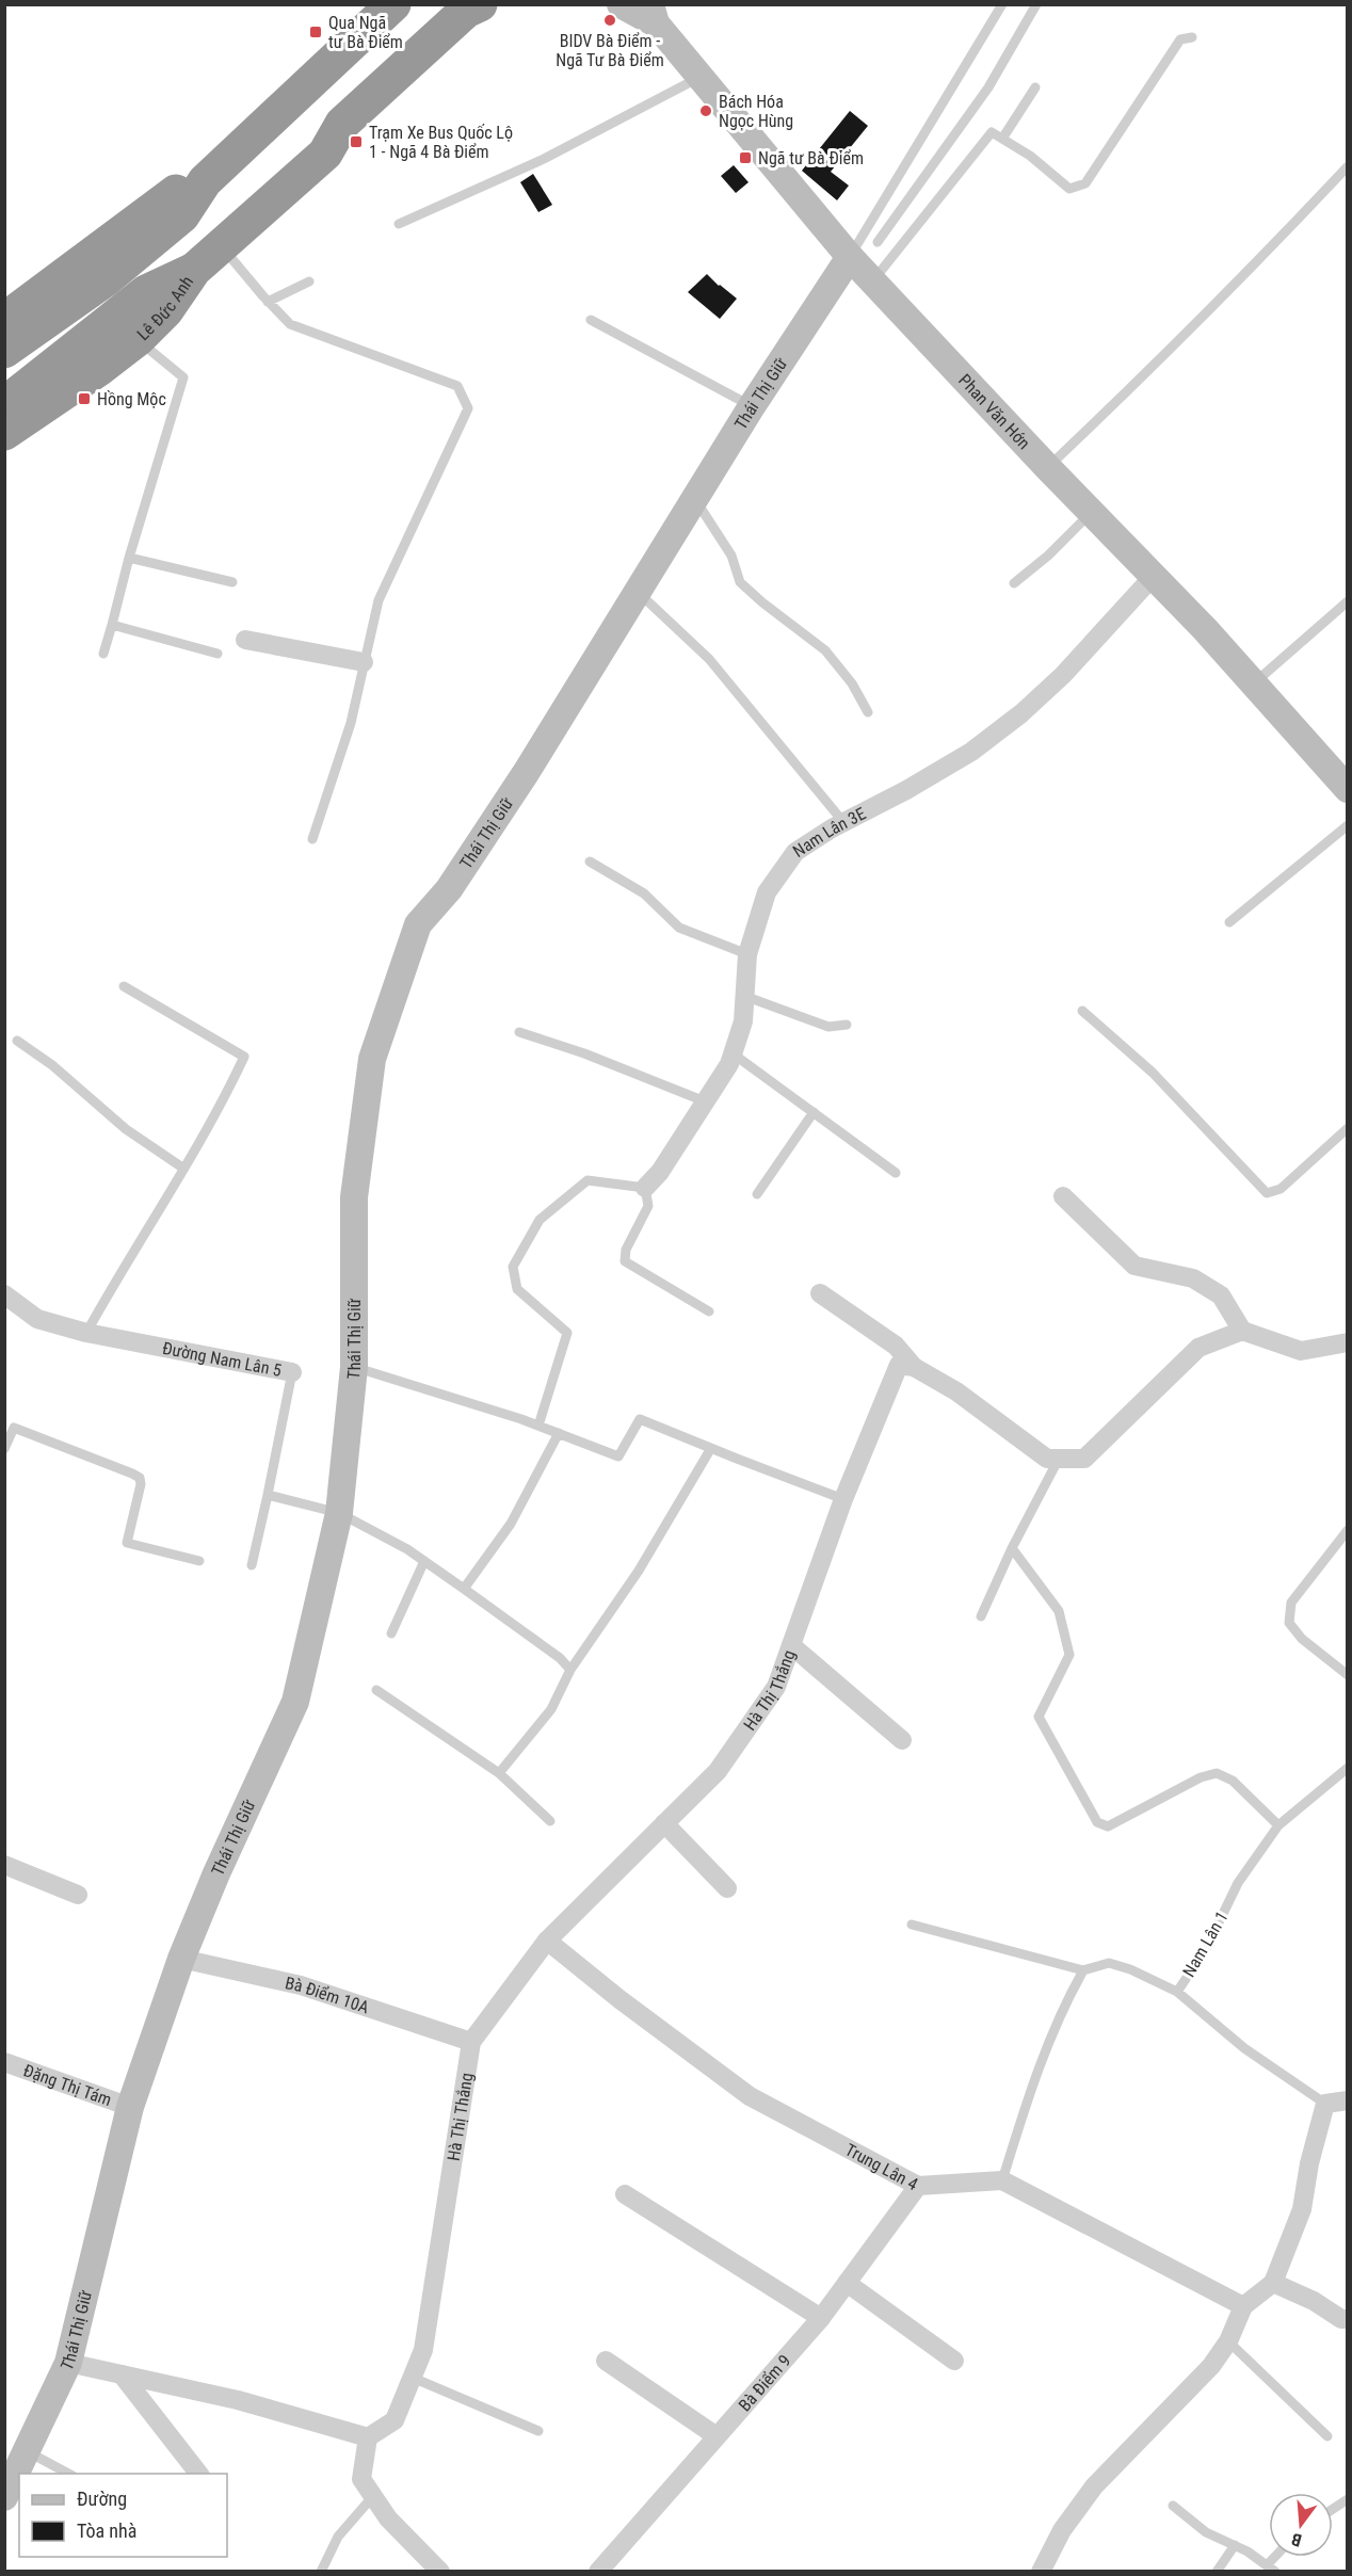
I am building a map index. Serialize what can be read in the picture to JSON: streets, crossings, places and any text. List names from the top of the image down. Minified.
{"streets":{"highway":["Lê Đức Anh"],"street":["Thái Thị Giữ","Phan Văn Hớn","Nam Lân 3E","Đường Nam Lân 5","Hà Thị Thắng","Bà Điểm 10A","Đặng Thị Tám","Trung Lân 4","Bà Điểm 9"],"lane":["Nam Lân 1"]},"crossings":[["Thái Thị Giữ","Phan Văn Hớn"],["Thái Thị Giữ","Bà Điểm 10A"],["Thái Thị Giữ","Đặng Thị Tám"],["Phan Văn Hớn","Nam Lân 3E"],["Hà Thị Thắng","Bà Điểm 10A"],["Hà Thị Thắng","Trung Lân 4"],["Trung Lân 4","Bà Điểm 9"]],"places":{"other":["BIDV Bà Điểm - Ngã Tư Bà Điểm","Bách Hóa Ngọc Hùng"],"transit":["Qua Ngã tư Bà Điểm","Trạm Xe Bus Quốc Lộ 1 - Ngã 4 Bà Điểm","Ngã tư Bà Điểm","Hồng Mộc"]},"legend":["Đường","Tòa nhà"],"north":"bottom"}
